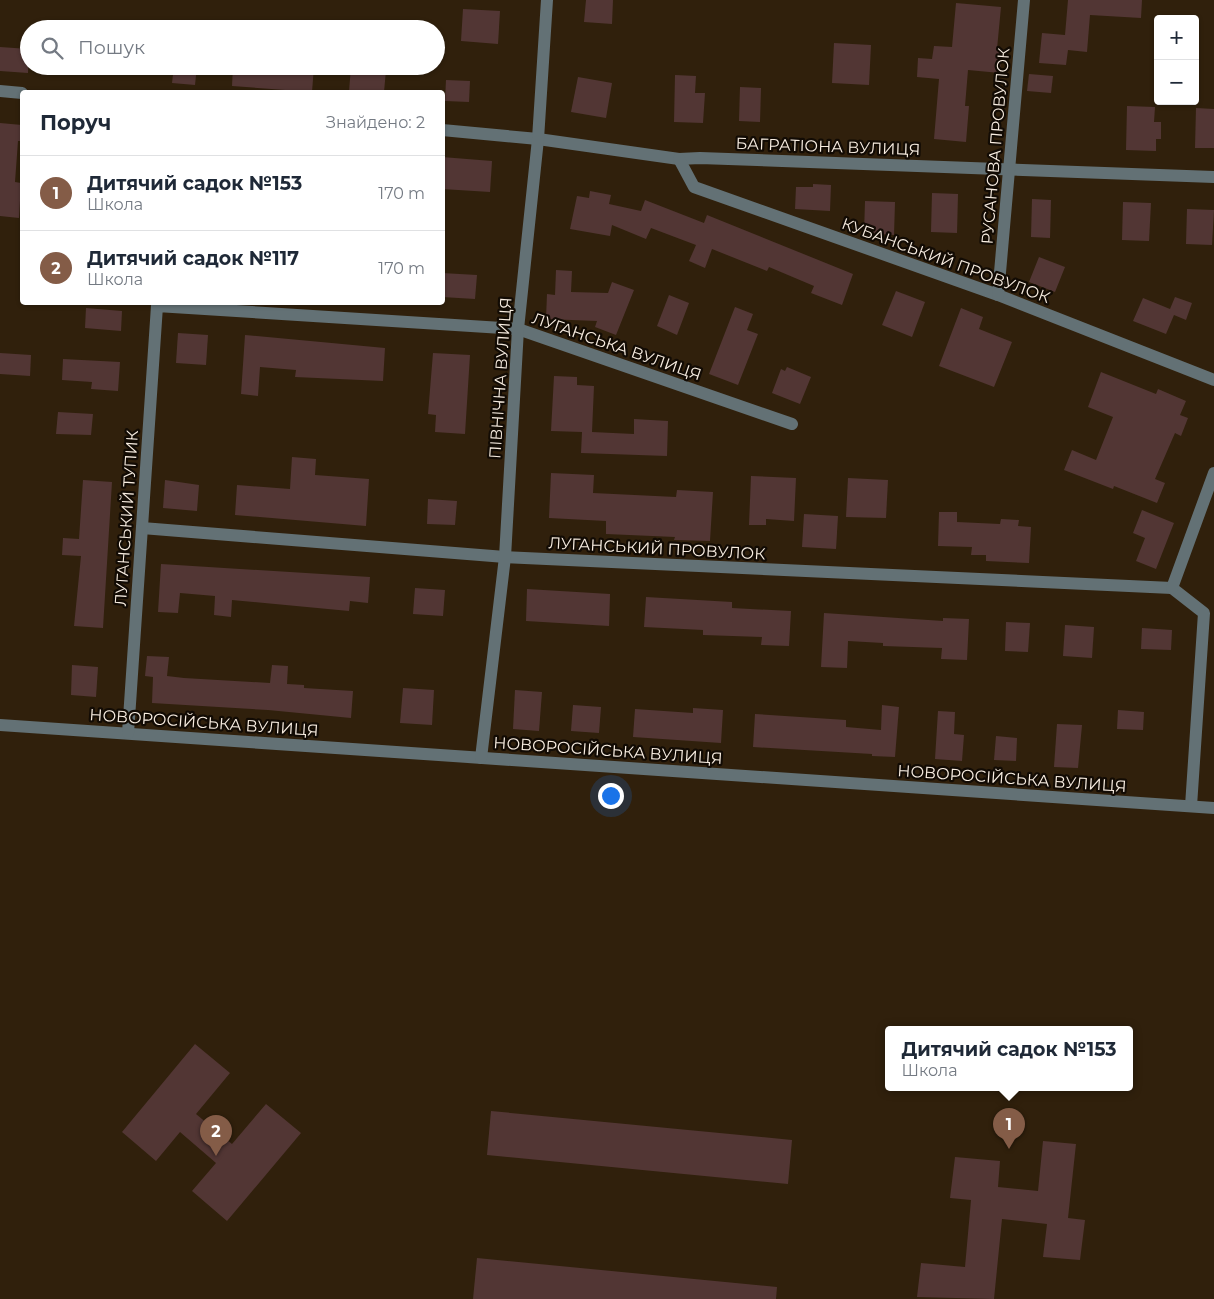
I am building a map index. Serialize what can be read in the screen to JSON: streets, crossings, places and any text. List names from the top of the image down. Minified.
{"streets":{"street":["БАГРАТІОНА ВУЛИЦЯ","РУСАНОВА ПРОВУЛОК","КУБАНСЬКИЙ ПРОВУЛОК","ЛУГАНСЬКА ВУЛИЦЯ","ПІВНІЧНА ВУЛИЦЯ","ЛУГАНСЬКИЙ ТУПИК","ЛУГАНСЬКИЙ ПРОВУЛОК","НОВОРОСІЙСЬКА ВУЛИЦЯ"]},"crossings":[["БАГРАТІОНА ВУЛИЦЯ","РУСАНОВА ПРОВУЛОК"],["БАГРАТІОНА ВУЛИЦЯ","КУБАНСЬКИЙ ПРОВУЛОК"],["БАГРАТІОНА ВУЛИЦЯ","ПІВНІЧНА ВУЛИЦЯ"],["РУСАНОВА ПРОВУЛОК","КУБАНСЬКИЙ ПРОВУЛОК"],["ЛУГАНСЬКА ВУЛИЦЯ","ПІВНІЧНА ВУЛИЦЯ"],["ЛУГАНСЬКА ВУЛИЦЯ","ЛУГАНСЬКИЙ ТУПИК"],["ПІВНІЧНА ВУЛИЦЯ","ЛУГАНСЬКИЙ ПРОВУЛОК"],["ПІВНІЧНА ВУЛИЦЯ","НОВОРОСІЙСЬКА ВУЛИЦЯ"],["ЛУГАНСЬКИЙ ТУПИК","ЛУГАНСЬКИЙ ПРОВУЛОК"],["ЛУГАНСЬКИЙ ТУПИК","НОВОРОСІЙСЬКА ВУЛИЦЯ"]],"page":{"map_buttons":["+","−"],"search":"Пошук","heading":["Поруч","Знайдено: 2"],"list":[{"mark":"1","name":"Дитячий садок №153","note":"Школа","value":"170 m"},{"mark":"2","name":"Дитячий садок №117","note":"Школа","value":"170 m"}],"popup":["Дитячий садок №153","Школа"],"pins":["1","2"]}}
